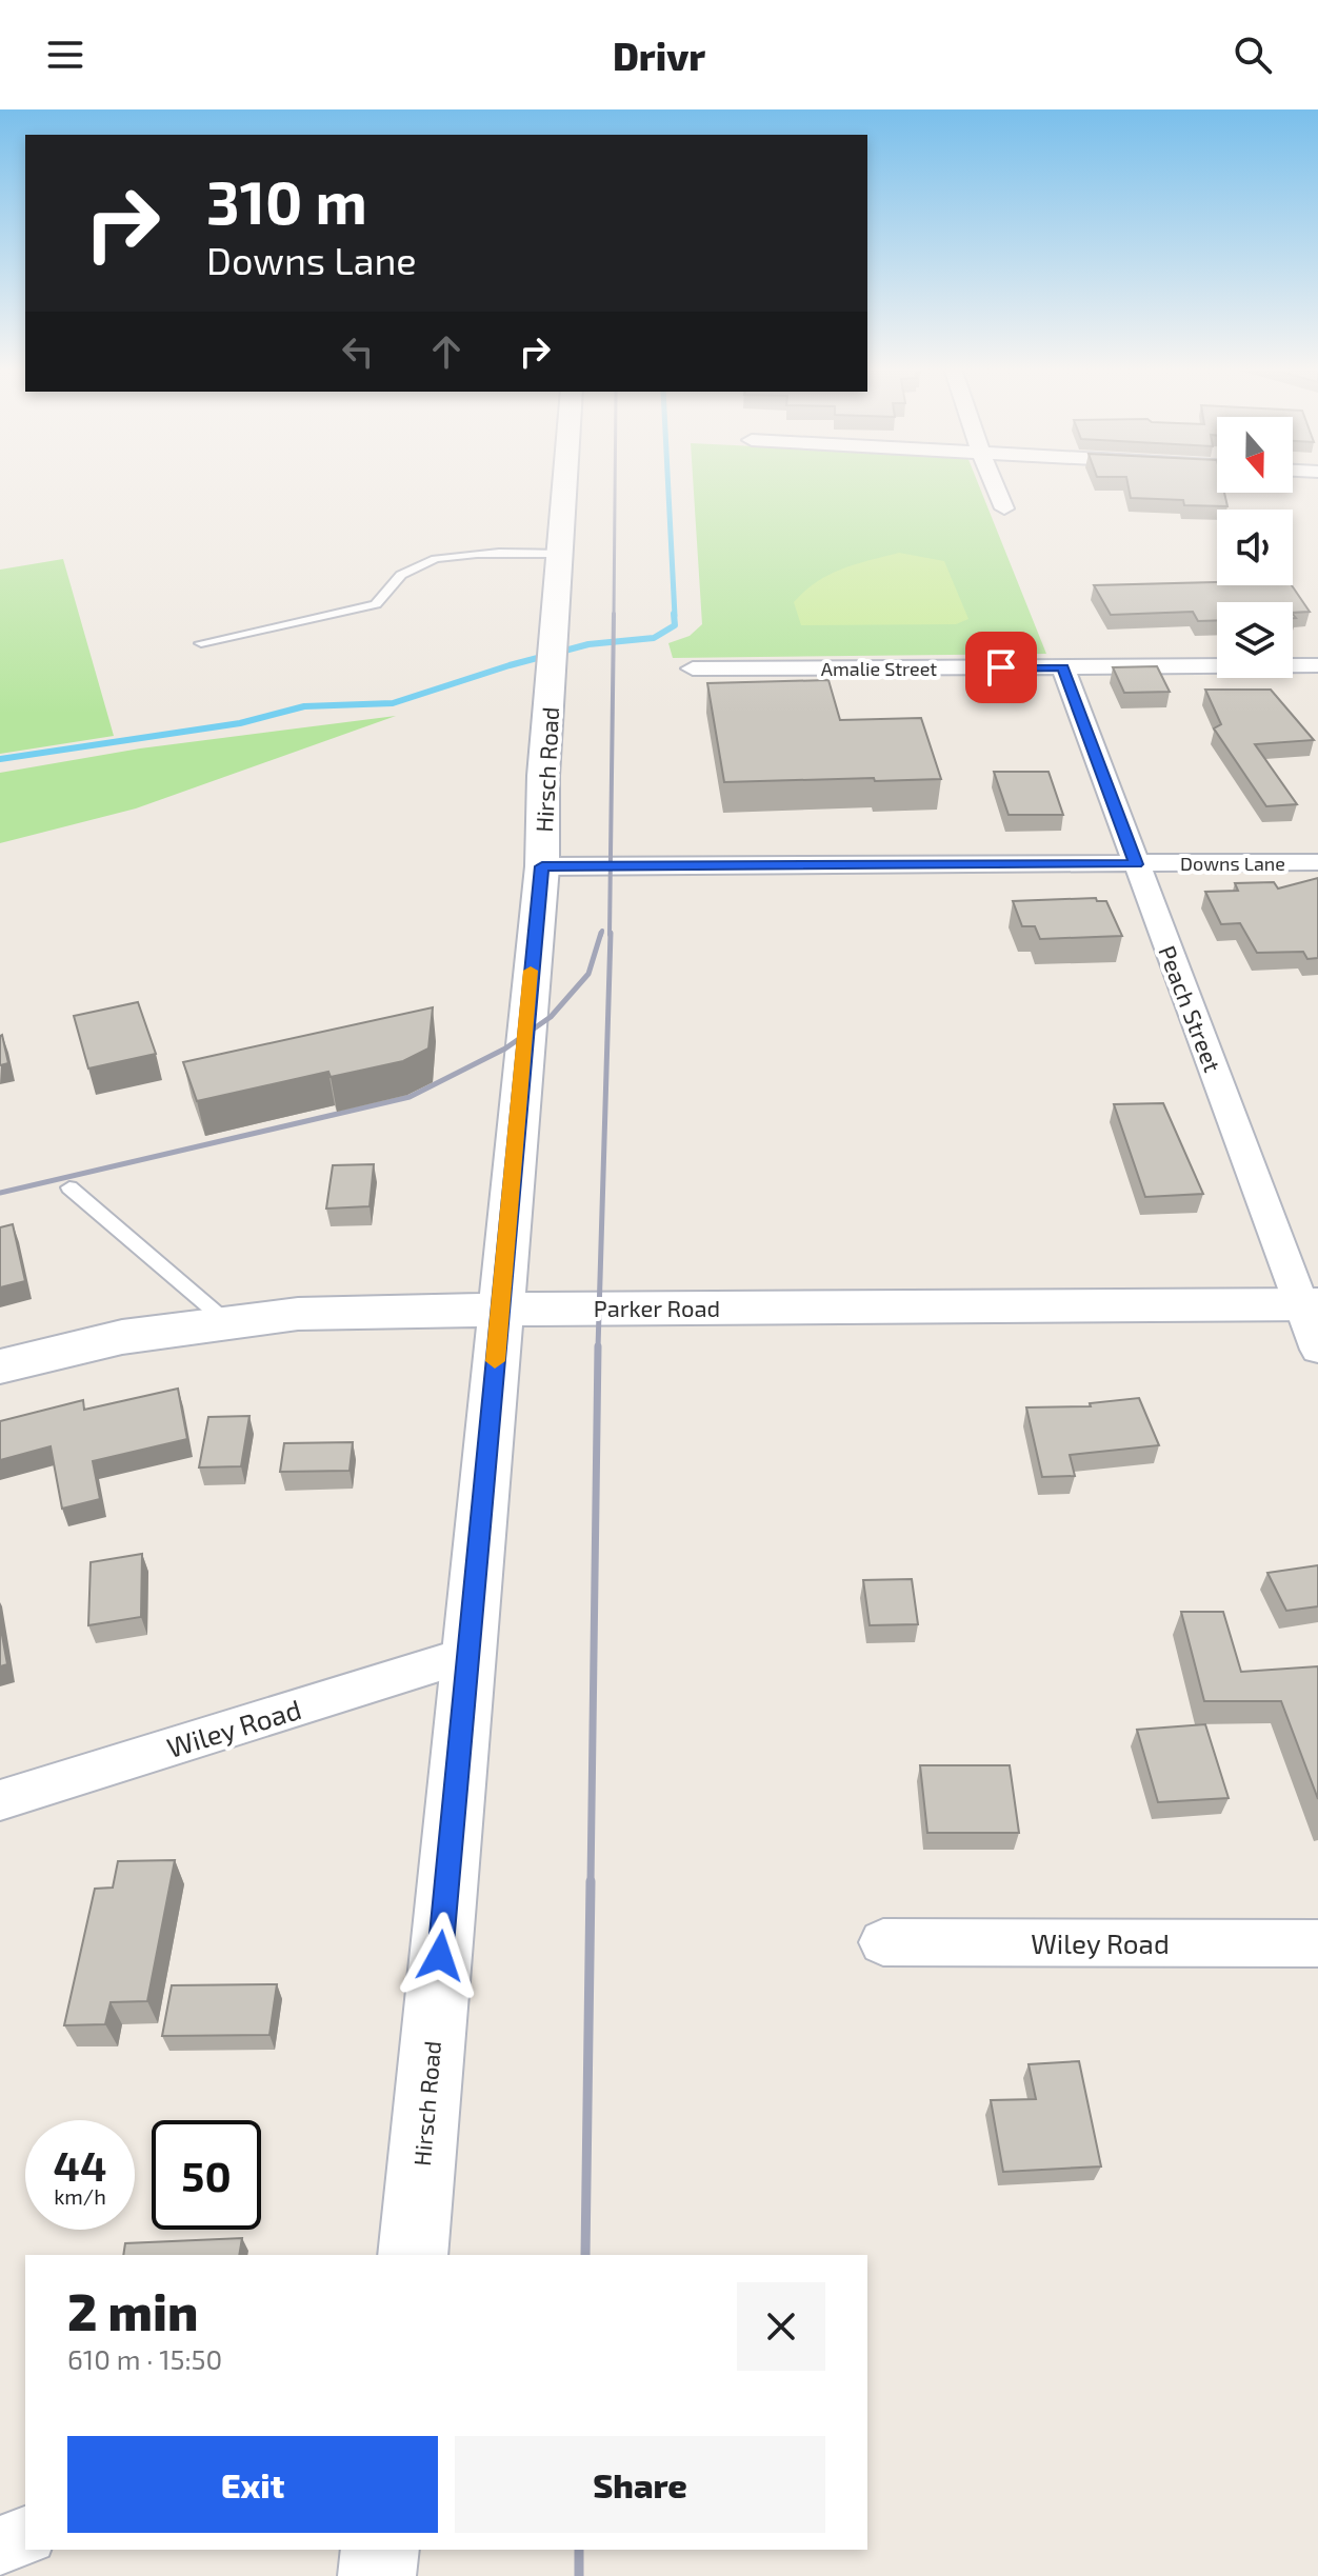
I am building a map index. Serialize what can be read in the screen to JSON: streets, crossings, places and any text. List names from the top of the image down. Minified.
{"streets":{"main road":["Hirsch Road","Parker Road"],"street":["Amalie Street","Downs Lane","Peach Street","Wiley Road"]},"crossings":[["Amalie Street","Peach Street"],["Hirsch Road","Downs Lane"],["Hirsch Road","Parker Road"],["Hirsch Road","Wiley Road"],["Downs Lane","Peach Street"],["Peach Street","Parker Road"]],"north":"bottom","page":{"header":"Drivr","turn":["310 m","Downs Lane"],"speed":"44 km/h","limit":"50","heading":["2 min","610 m · 15:50"],"buttons":["Exit","Share"]}}
